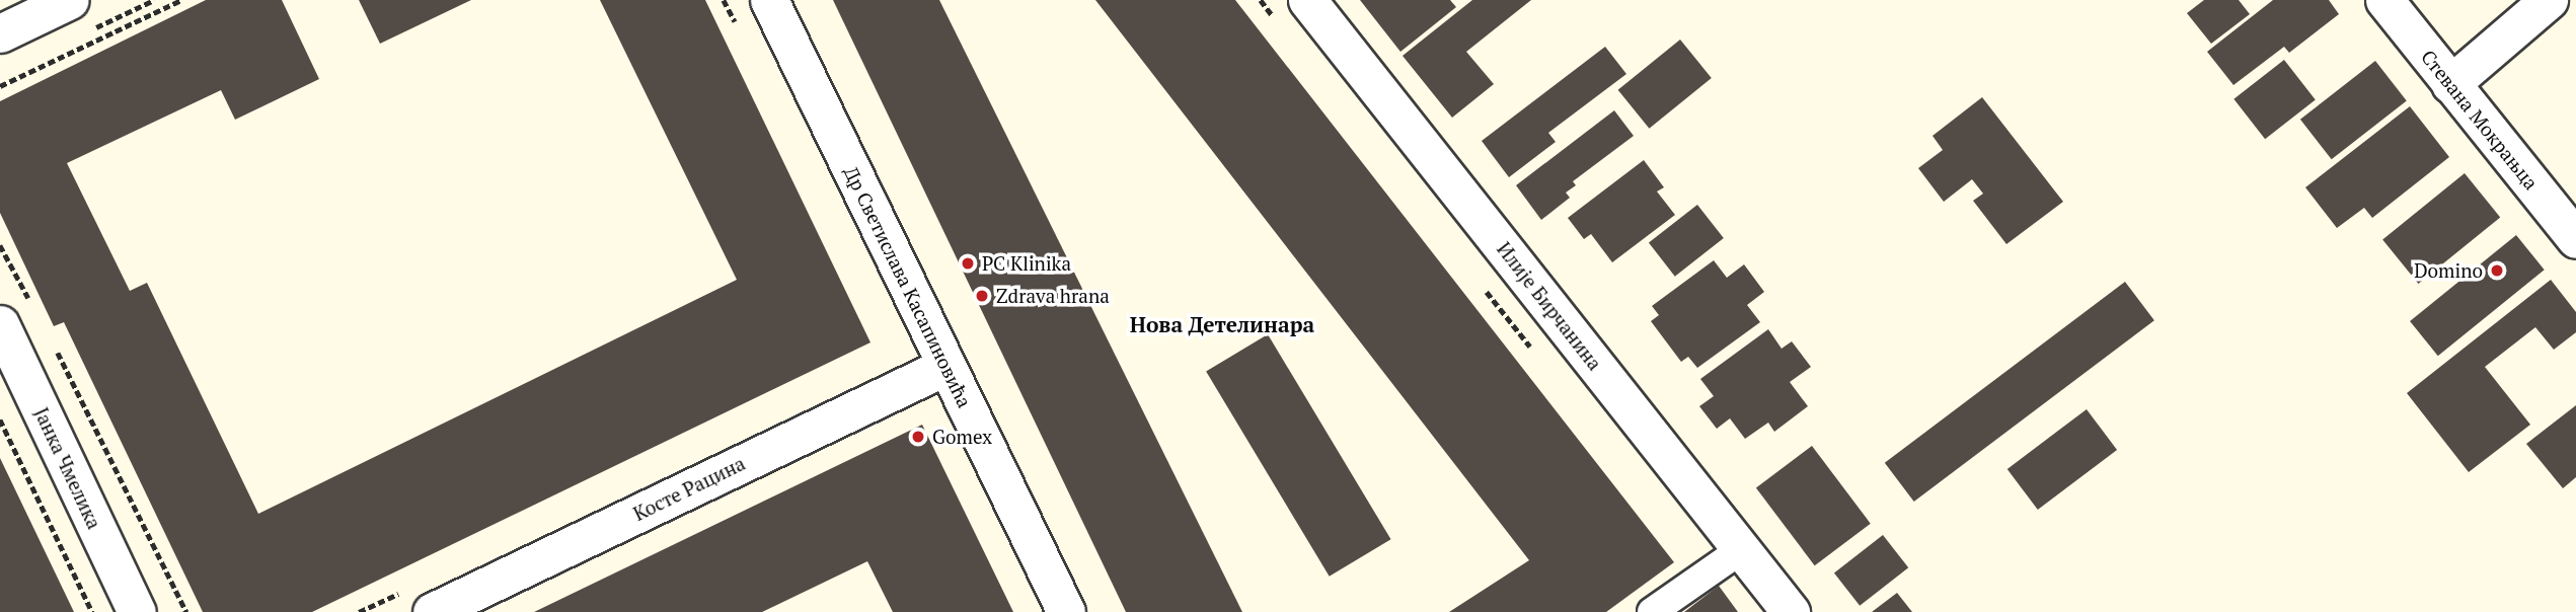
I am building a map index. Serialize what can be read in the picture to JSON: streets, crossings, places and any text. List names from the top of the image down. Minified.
{"streets":{"street":["Стевана Мокрањца","Др Светислава Касапиновића","Илије Бирчанина","Јанка Чмелика","Косте Рацина"]},"crossings":[["Др Светислава Касапиновића","Косте Рацина"]],"districts":["Нова Детелинара"],"places":["PC Klinika","Domino","Zdrava hrana","Gomex"]}
